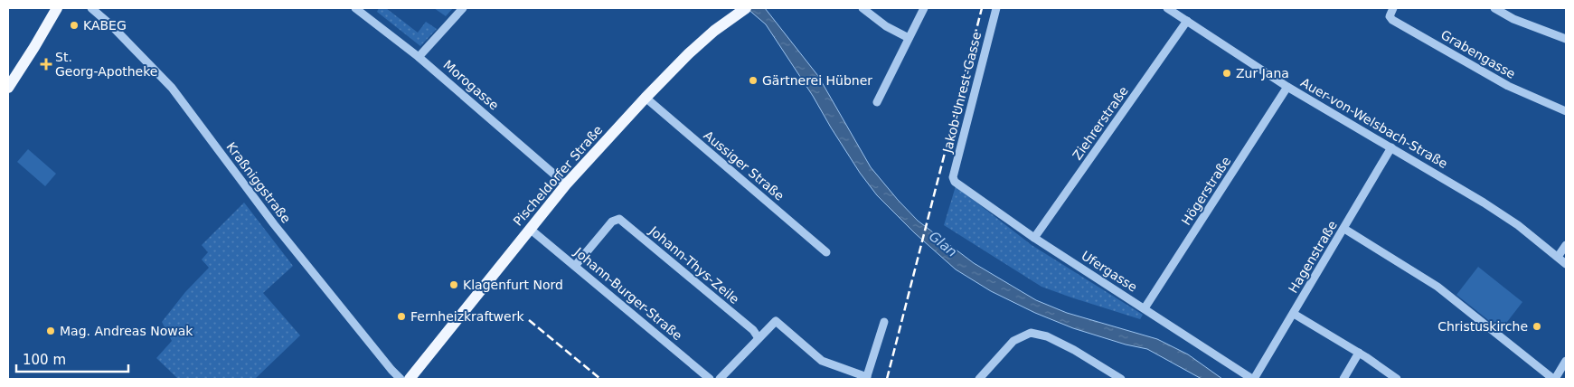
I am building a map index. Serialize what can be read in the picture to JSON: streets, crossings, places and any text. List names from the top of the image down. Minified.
{"streets":{"main road":["Pischeldorfer Straße"],"street":["Grabengasse","Morogasse","Jakob-Unrest-Gasse","Ziehrerstraße","Auer-von-Welsbach-Straße","Aussiger Straße","Kraßniggstraße","Högerstraße","Hagenstraße","Johann-Thys-Zeile","Ufergasse","Johann-Burger-Straße"]},"crossings":[["Morogasse","Pischeldorfer Straße"],["Jakob-Unrest-Gasse","Ufergasse"],["Ziehrerstraße","Auer-von-Welsbach-Straße"],["Ziehrerstraße","Ufergasse"],["Auer-von-Welsbach-Straße","Högerstraße"],["Auer-von-Welsbach-Straße","Hagenstraße"],["Aussiger Straße","Pischeldorfer Straße"],["Pischeldorfer Straße","Johann-Burger-Straße"],["Högerstraße","Ufergasse"],["Hagenstraße","Ufergasse"],["Johann-Thys-Zeile","Johann-Burger-Straße"]],"water":["Glan"],"places":{"other":["KABEG","Zur Jana","Gärtnerei Hübner","Klagenfurt Nord","Fernheizkraftwerk","Christuskirche","Mag. Andreas Nowak"],"health":["St. Georg-Apotheke"]},"scale_bar":"100 m"}
